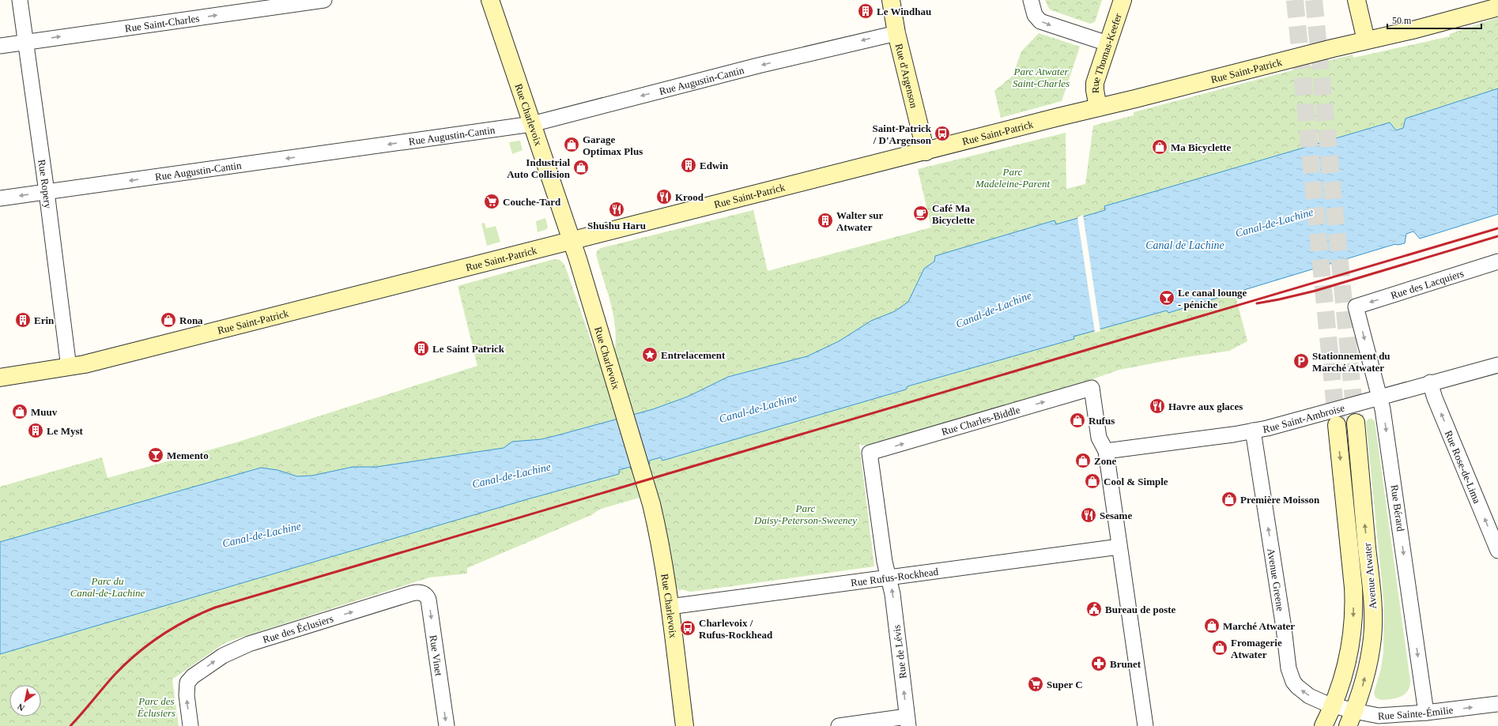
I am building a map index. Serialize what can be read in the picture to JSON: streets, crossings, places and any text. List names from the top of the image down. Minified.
{"streets":{"main road":["Rue Thomas-Keefer","Rue Saint-Patrick","Rue d'Argenson","Rue Charlevoix","Avenue Atwater"],"street":["Rue Saint-Charles","Rue Augustin-Cantin","Rue Ropery","Rue des Lacquiers","Rue Saint-Ambroise","Rue Charles-Biddle","Rue Rose-de-Lima","Rue Bérard","Rue Rufus-Rockhead","Avenue Greene","Rue des Éclusiers","Rue de Lévis","Rue Vinet","Rue Sainte-Émilie"]},"crossings":[["Rue Saint-Charles","Rue Ropery"],["Rue Thomas-Keefer","Rue Saint-Patrick"],["Rue Saint-Patrick","Rue d'Argenson"],["Rue Saint-Patrick","Rue Charlevoix"],["Rue Saint-Patrick","Rue Ropery"],["Rue d'Argenson","Rue Augustin-Cantin"],["Rue Augustin-Cantin","Rue Charlevoix"],["Rue Augustin-Cantin","Rue Ropery"],["Rue Charlevoix","Rue Rufus-Rockhead"],["Rue des Lacquiers","Rue Bérard"],["Rue Saint-Ambroise","Rue Charles-Biddle"],["Rue Saint-Ambroise","Rue Rose-de-Lima"],["Rue Saint-Ambroise","Rue Bérard"],["Rue Saint-Ambroise","Avenue Greene"],["Rue Charles-Biddle","Rue de Lévis"],["Rue Bérard","Rue Sainte-Émilie"],["Rue Rufus-Rockhead","Rue de Lévis"],["Avenue Atwater","Avenue Greene"],["Avenue Atwater","Rue Sainte-Émilie"],["Avenue Greene","Rue Sainte-Émilie"],["Rue des Éclusiers","Rue Vinet"]],"one_way":["Rue Saint-Charles","Rue Augustin-Cantin","Rue des Lacquiers","Rue Rose-de-Lima","Rue Bérard","Avenue Greene","Rue des Éclusiers","Rue de Lévis","Rue Vinet","Rue Sainte-Émilie"],"water":["Canal-de-Lachine","Canal de Lachine"],"parks":["Parc Atwater Saint-Charles","Parc Madeleine-Parent","Parc Daisy-Peterson-Sweeney","Parc du Canal-de-Lachine","Parc des Éclusiers"],"places":{"building":["Le Windhau","Edwin","Walter sur Atwater","Erin","Le Saint Patrick","Le Myst"],"bus stop":["Saint-Patrick / D'Argenson","Charlevoix / Rufus-Rockhead"],"shop":["Garage Optimax Plus","Ma Bicyclette","Industrial Auto Collision","Rona","Muuv","Rufus","Zone","Cool & Simple","Première Moisson","Marché Atwater","Fromagerie Atwater"],"restaurant":["Krood","Shushu Haru","Havre aux glaces","Sesame"],"supermarket":["Couche-Tard","Super C"],"cafe":["Café Ma Bicyclette"],"bar":["Le canal lounge - péniche","Memento"],"place":["Entrelacement"],"parking":["Stationnement du Marché Atwater"],"public building":["Bureau de poste"],"pharmacy":["Brunet"]},"scale_bar":"50 m","north":"bottom left"}
